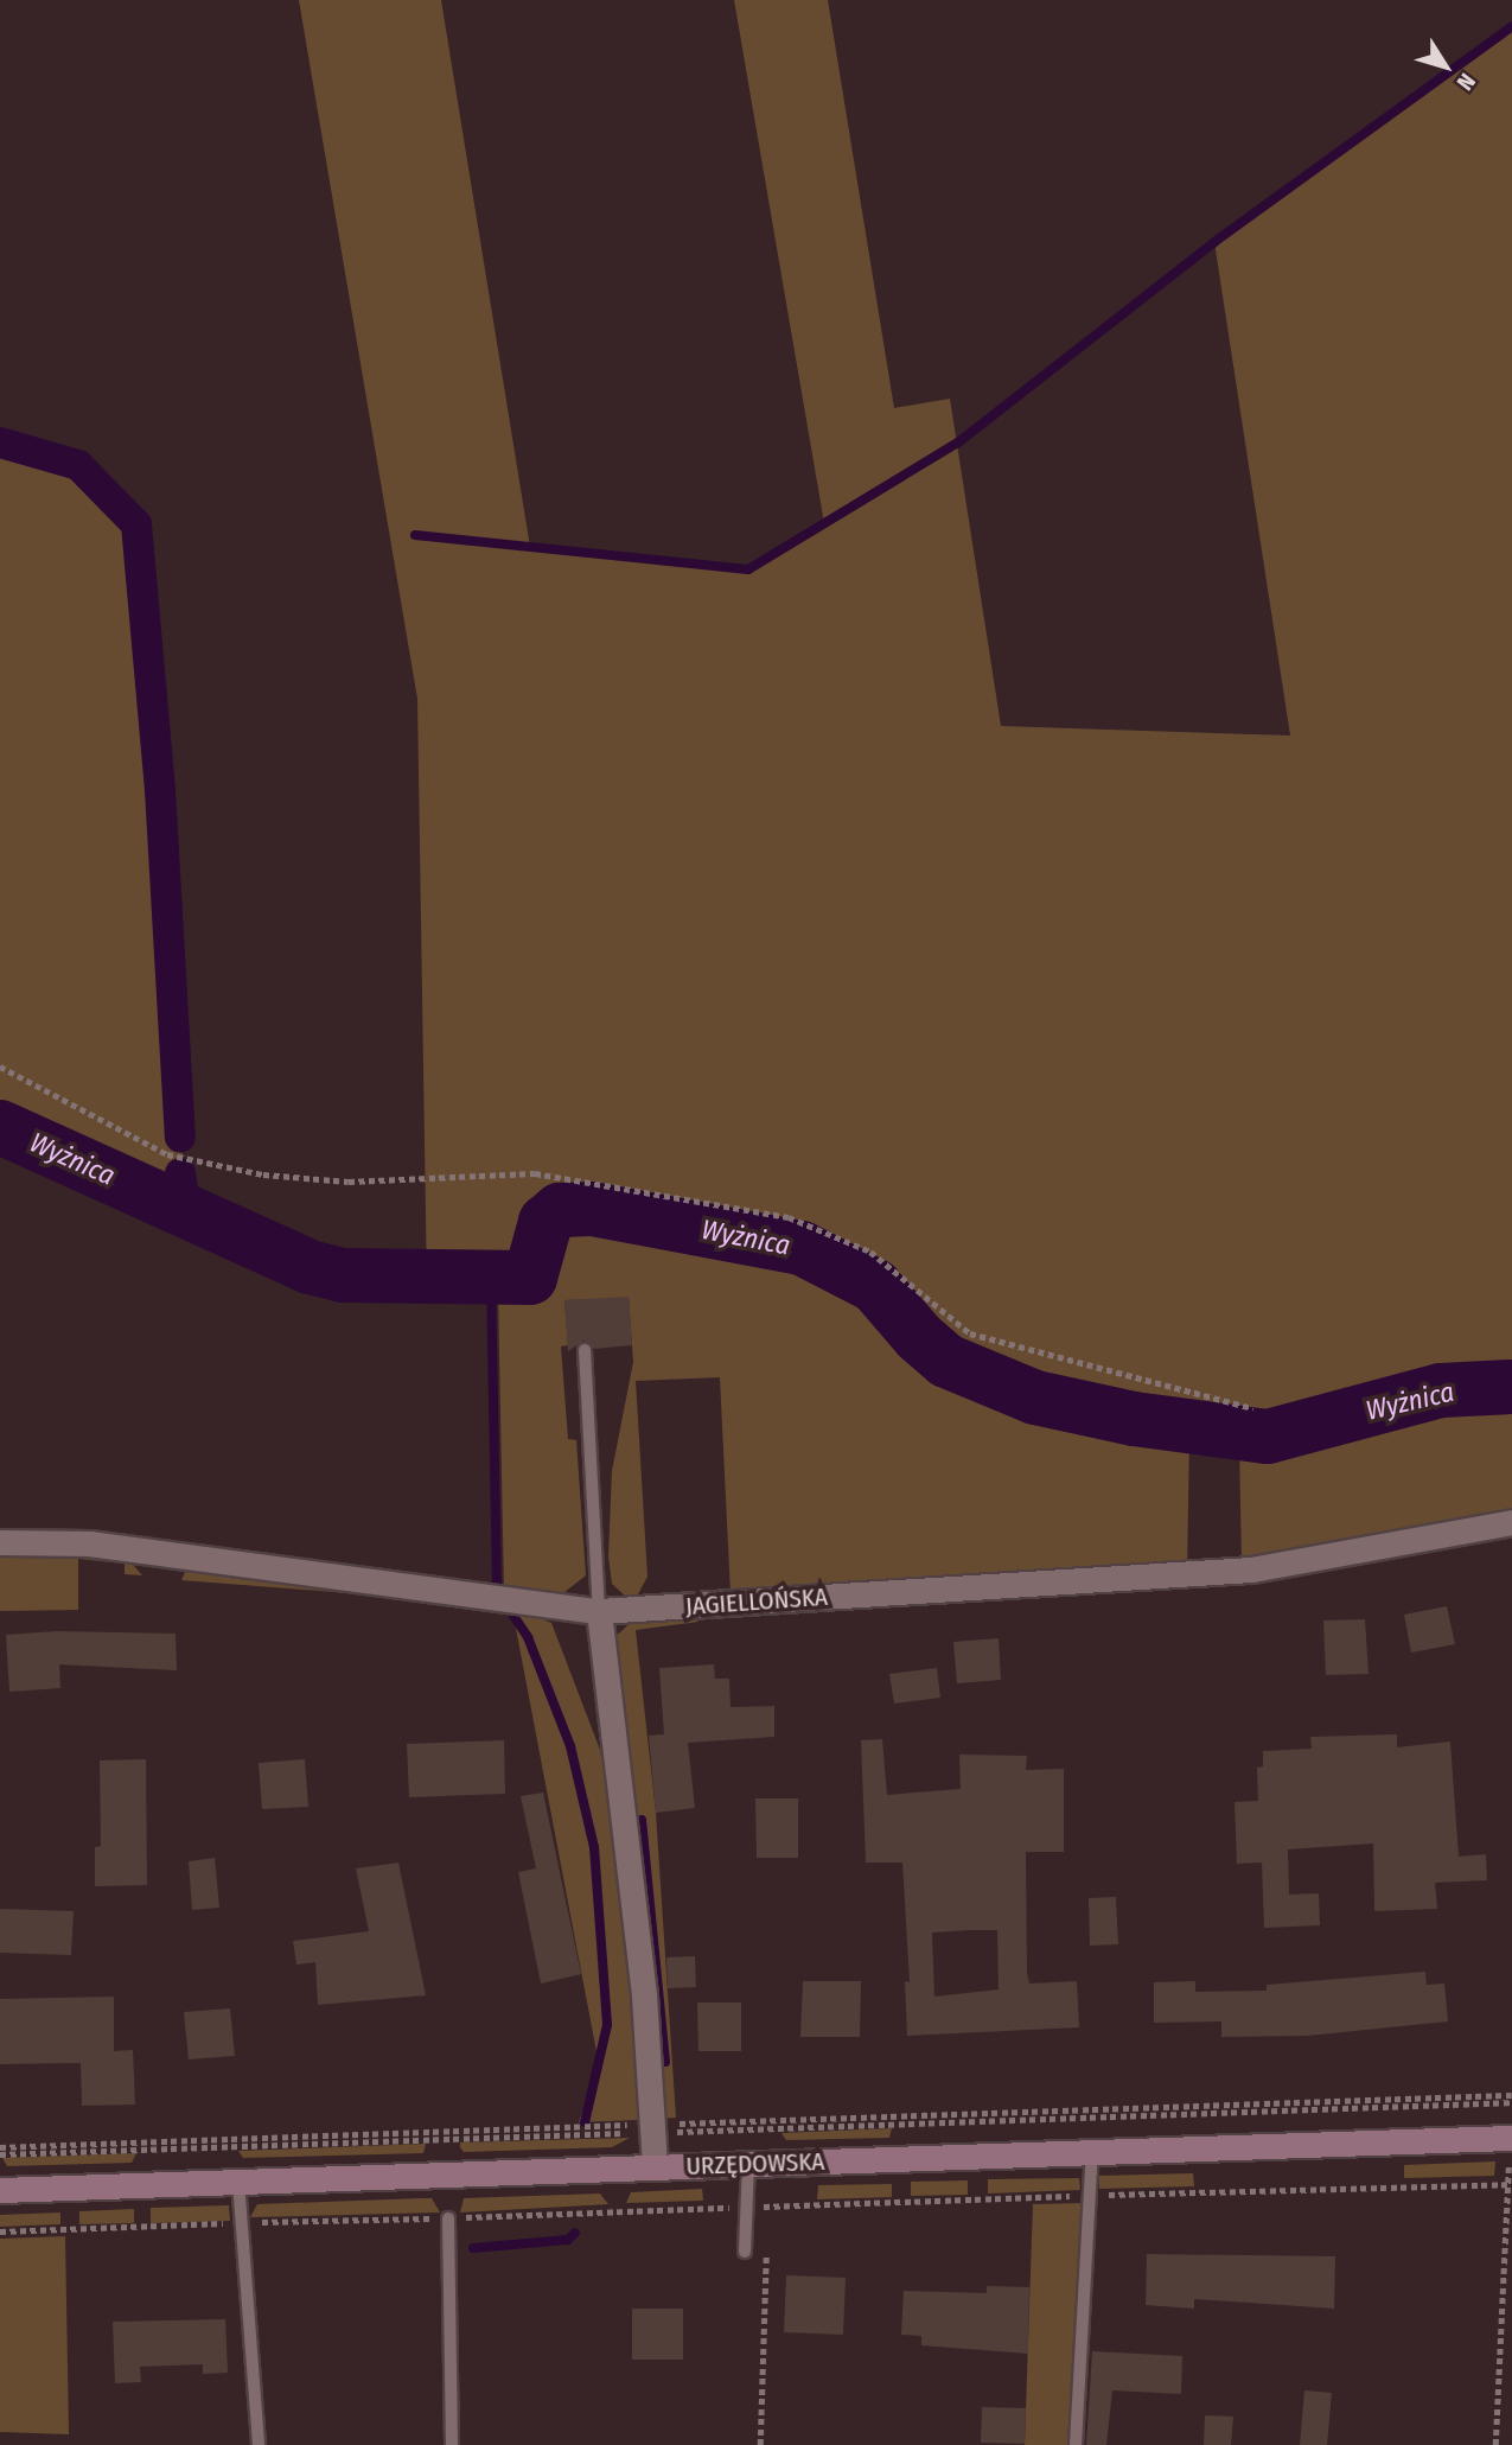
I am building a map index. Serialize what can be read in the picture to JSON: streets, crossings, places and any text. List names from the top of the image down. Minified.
{"streets":{"street":["JAGIELLOŃSKA","URZĘDOWSKA"]},"water":["Wyżnica"],"north":"bottom right"}
